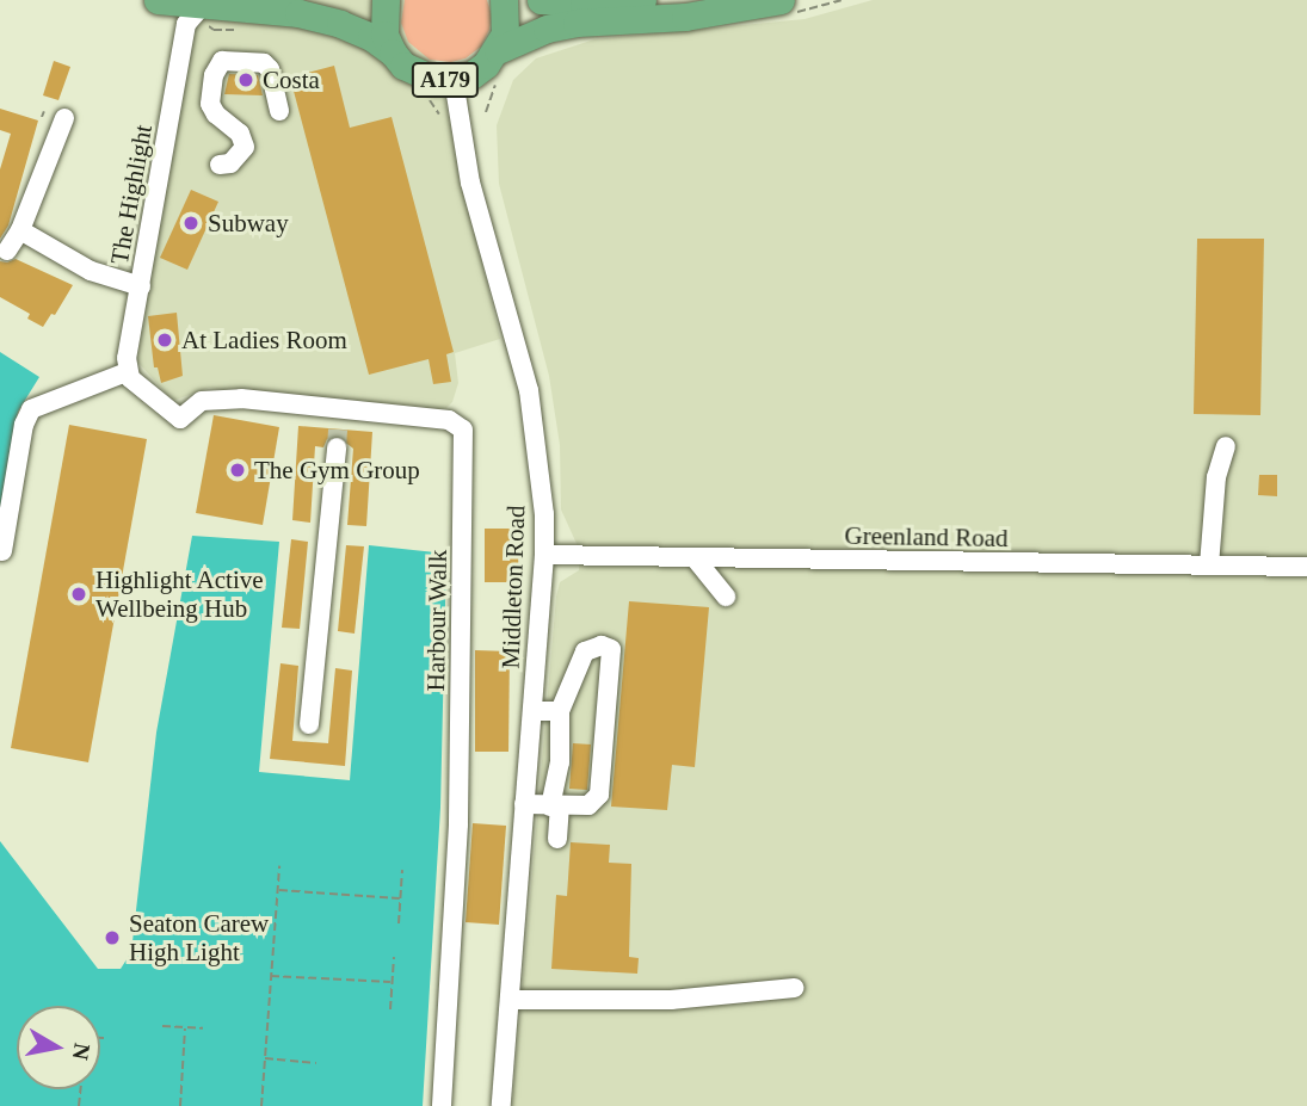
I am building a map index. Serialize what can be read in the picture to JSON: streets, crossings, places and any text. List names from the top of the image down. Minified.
{"streets":{"highway":["A179"],"street":["The Highlight","Greenland Road","Middleton Road","Harbour Walk"]},"crossings":[["A179","The Highlight"],["A179","Middleton Road"],["The Highlight","Harbour Walk"],["Greenland Road","Middleton Road"]],"places":["Costa","Subway","At Ladies Room","The Gym Group","Highlight Active Wellbeing Hub","Seaton Carew High Light"],"north":"right"}
